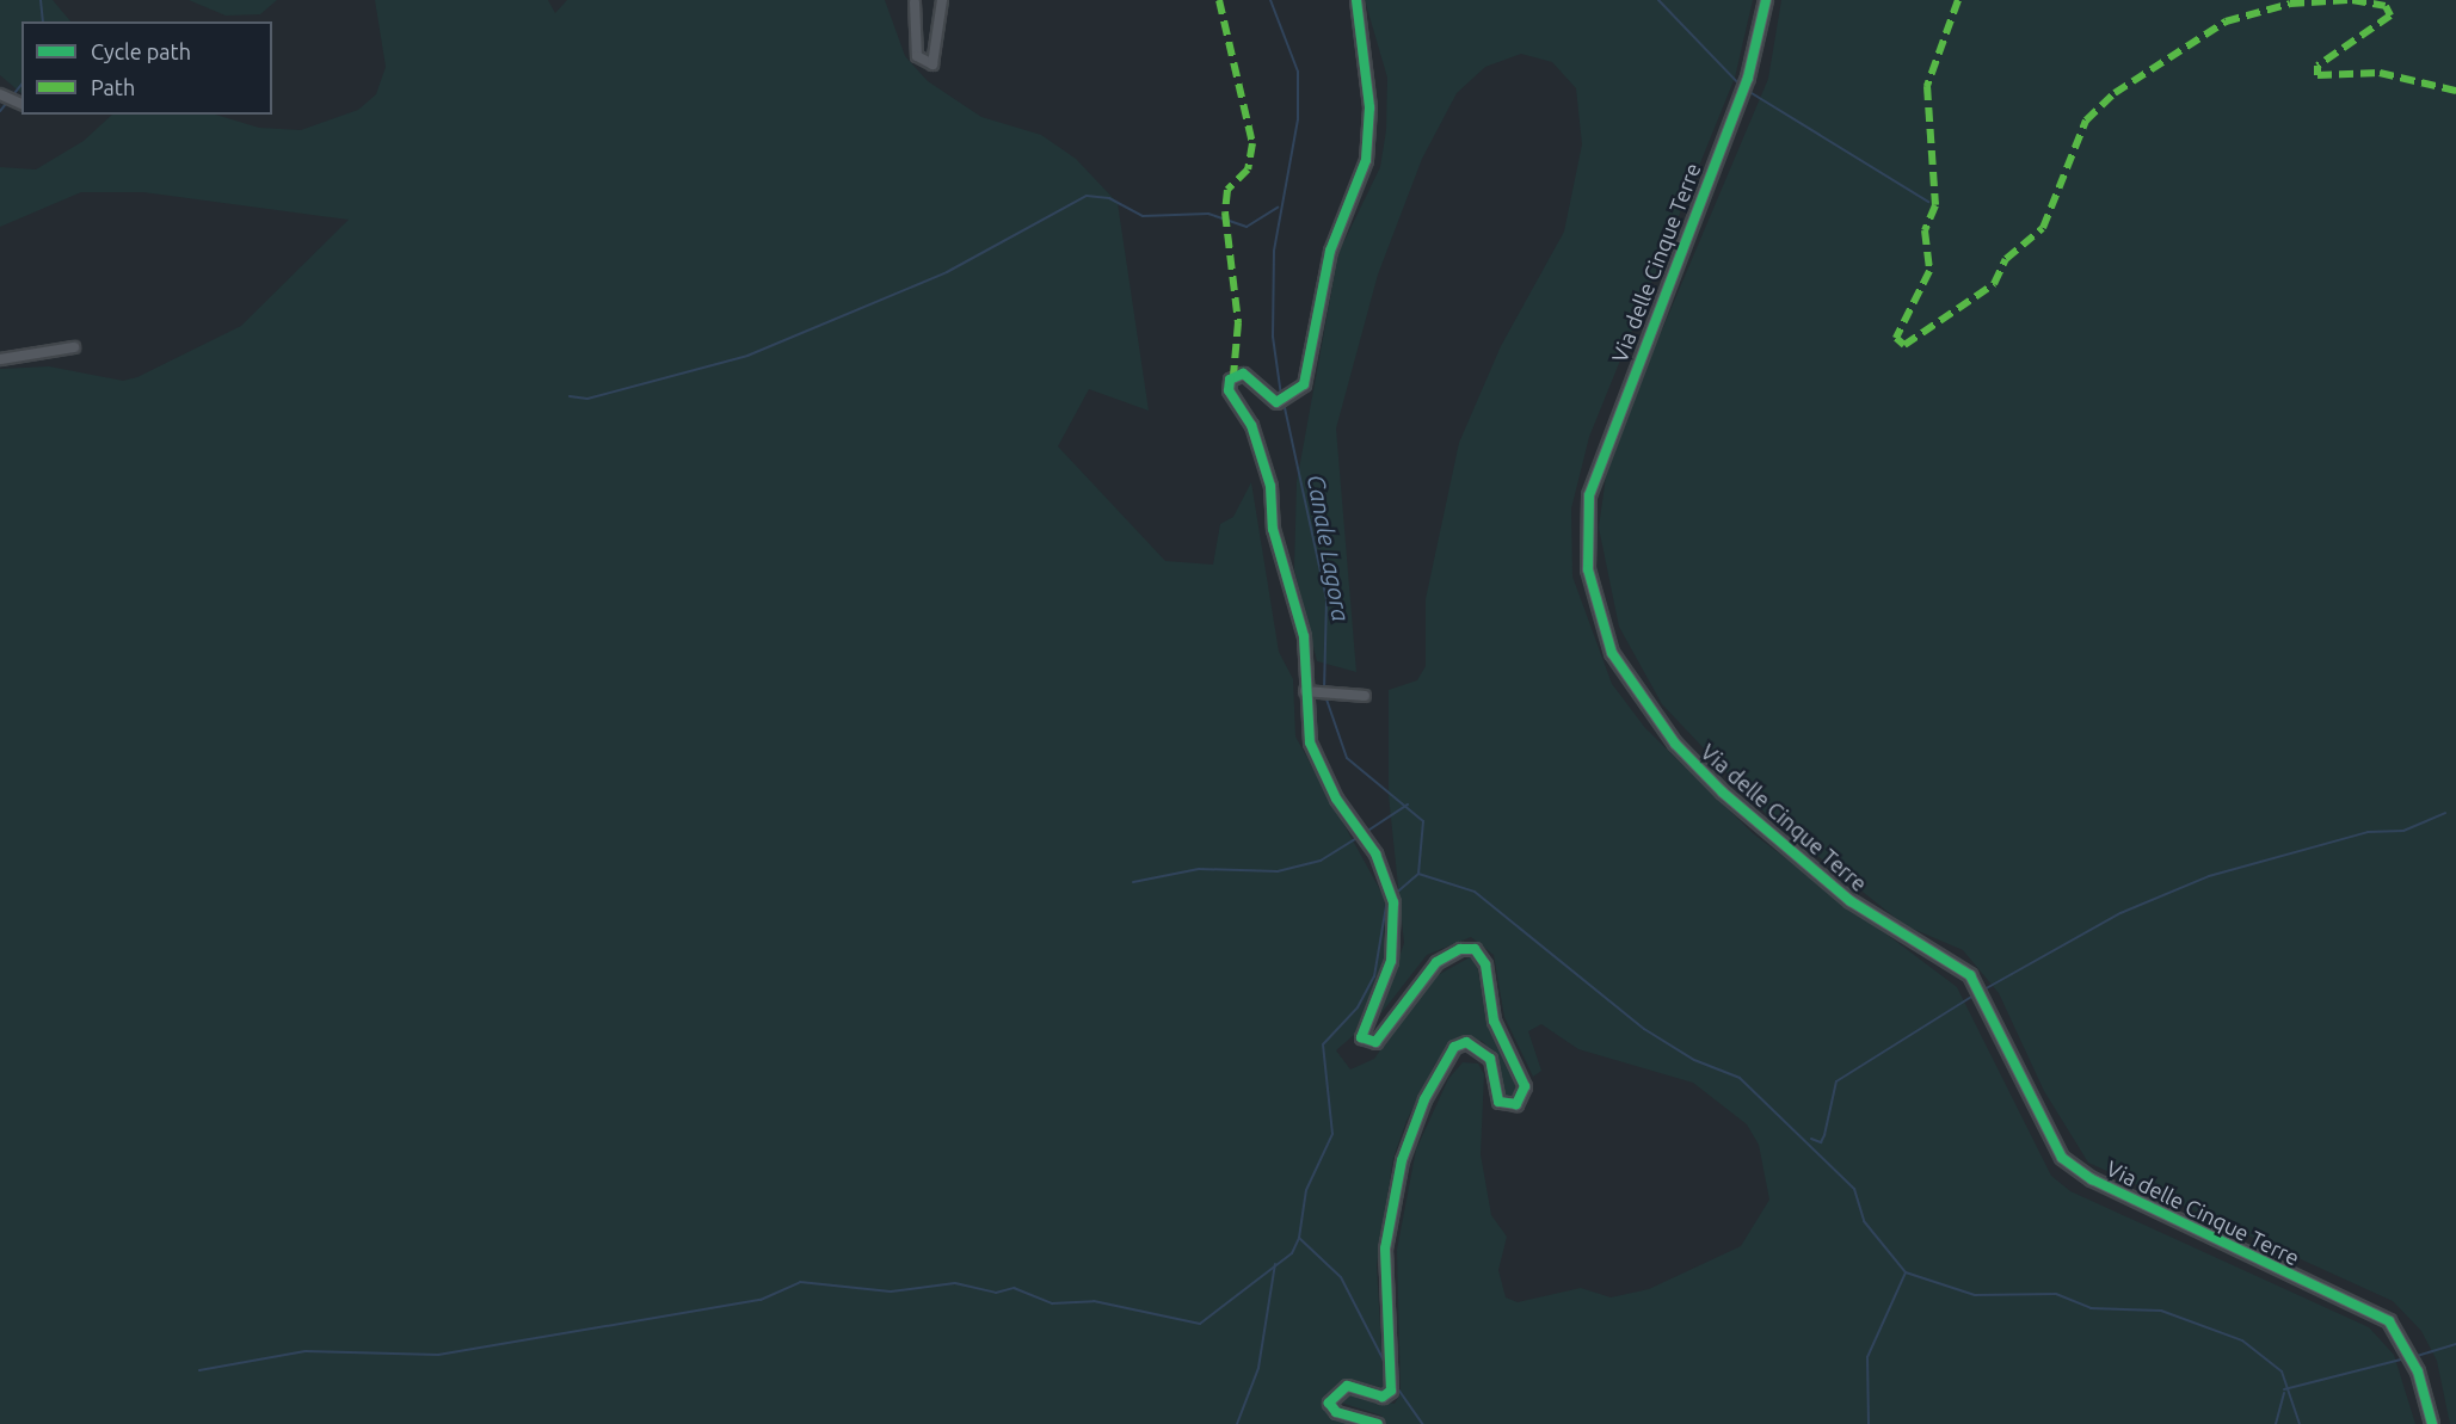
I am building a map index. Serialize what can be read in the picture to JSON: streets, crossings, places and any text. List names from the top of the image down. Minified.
{"streets":{"main road":["Via delle Cinque Terre"]},"water":["Canale Lagora"],"legend":["Cycle path","Path"]}
